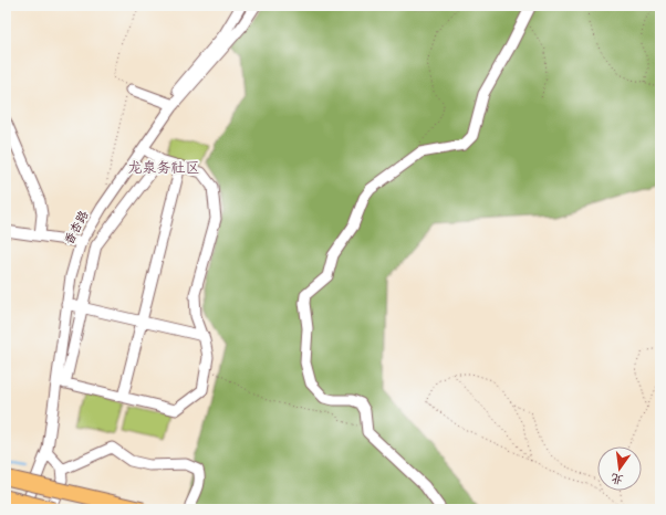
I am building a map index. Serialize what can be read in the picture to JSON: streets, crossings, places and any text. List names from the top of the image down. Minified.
{"streets":{"street":["香杏路"]},"districts":["龙泉务社区"],"north":"bottom"}
